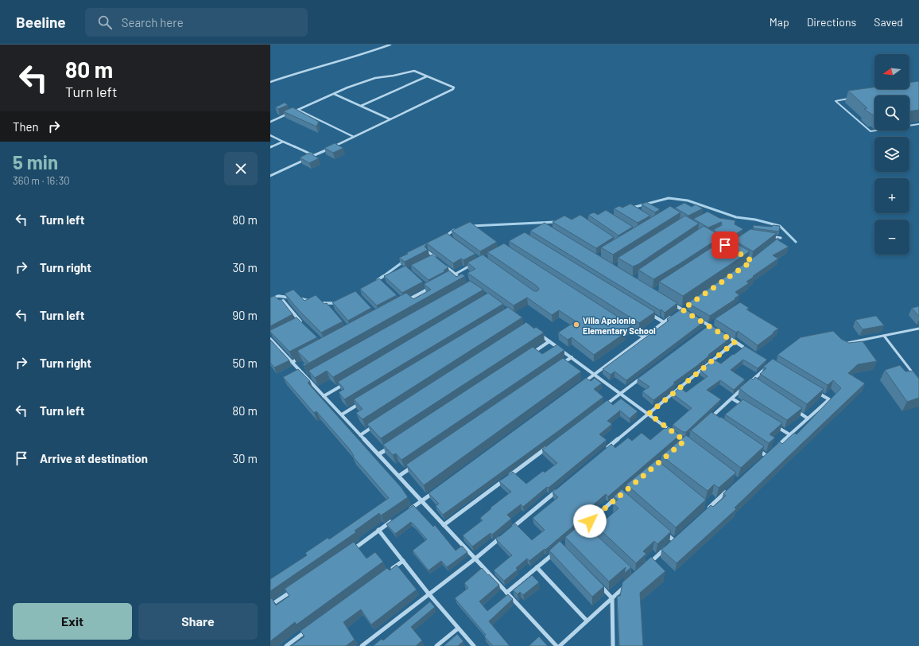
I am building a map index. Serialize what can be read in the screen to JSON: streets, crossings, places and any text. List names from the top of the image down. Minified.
{"places":["Villa Apolonia Elementary School"],"north":"left","page":{"header":"Beeline","search":"Search here","nav":["Map","Directions","Saved"],"turn":["80 m","Turn left"],"map_buttons":["+","−"],"then":"Then","heading":["5 min","360 m · 16:30"],"list":[{"name":"Turn left","value":"80 m"},{"name":"Turn right","value":"30 m"},{"name":"Turn left","value":"90 m"},{"name":"Turn right","value":"50 m"},{"name":"Turn left","value":"80 m"},{"name":"Arrive at destination","value":"30 m"}],"buttons":["Exit","Share"]}}
